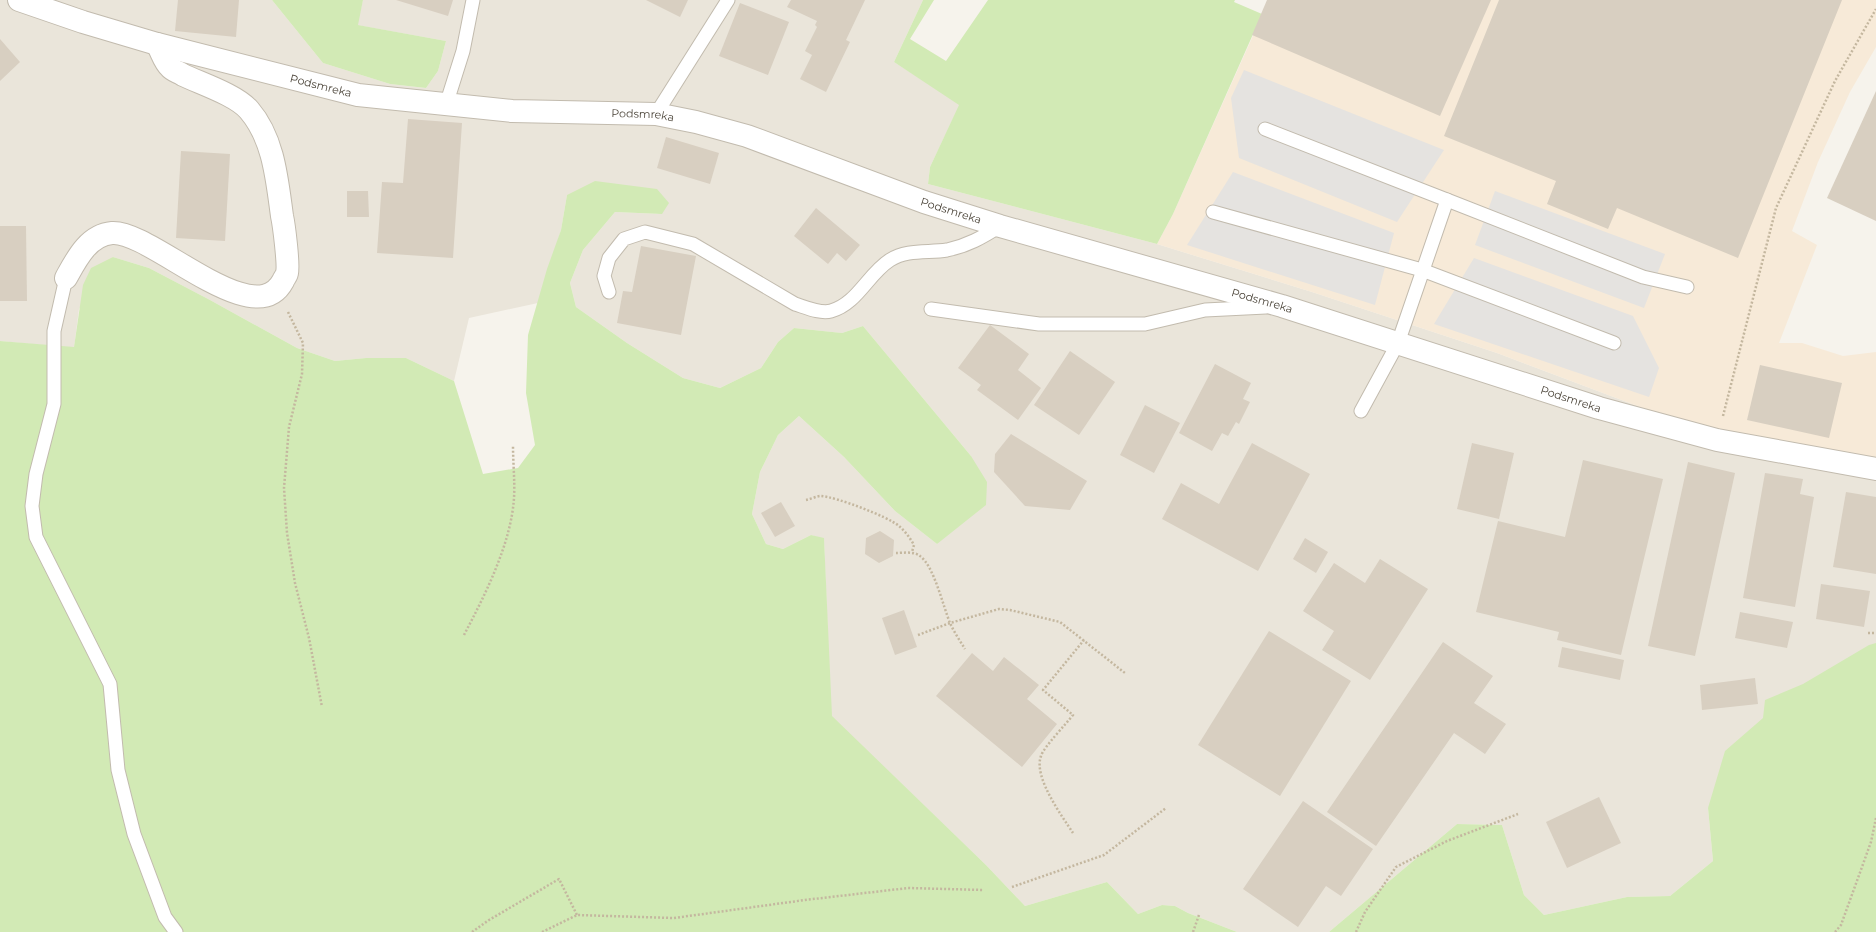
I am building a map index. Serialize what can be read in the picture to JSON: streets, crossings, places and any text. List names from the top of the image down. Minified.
{"streets":{"street":["Podsmreka"]}}
